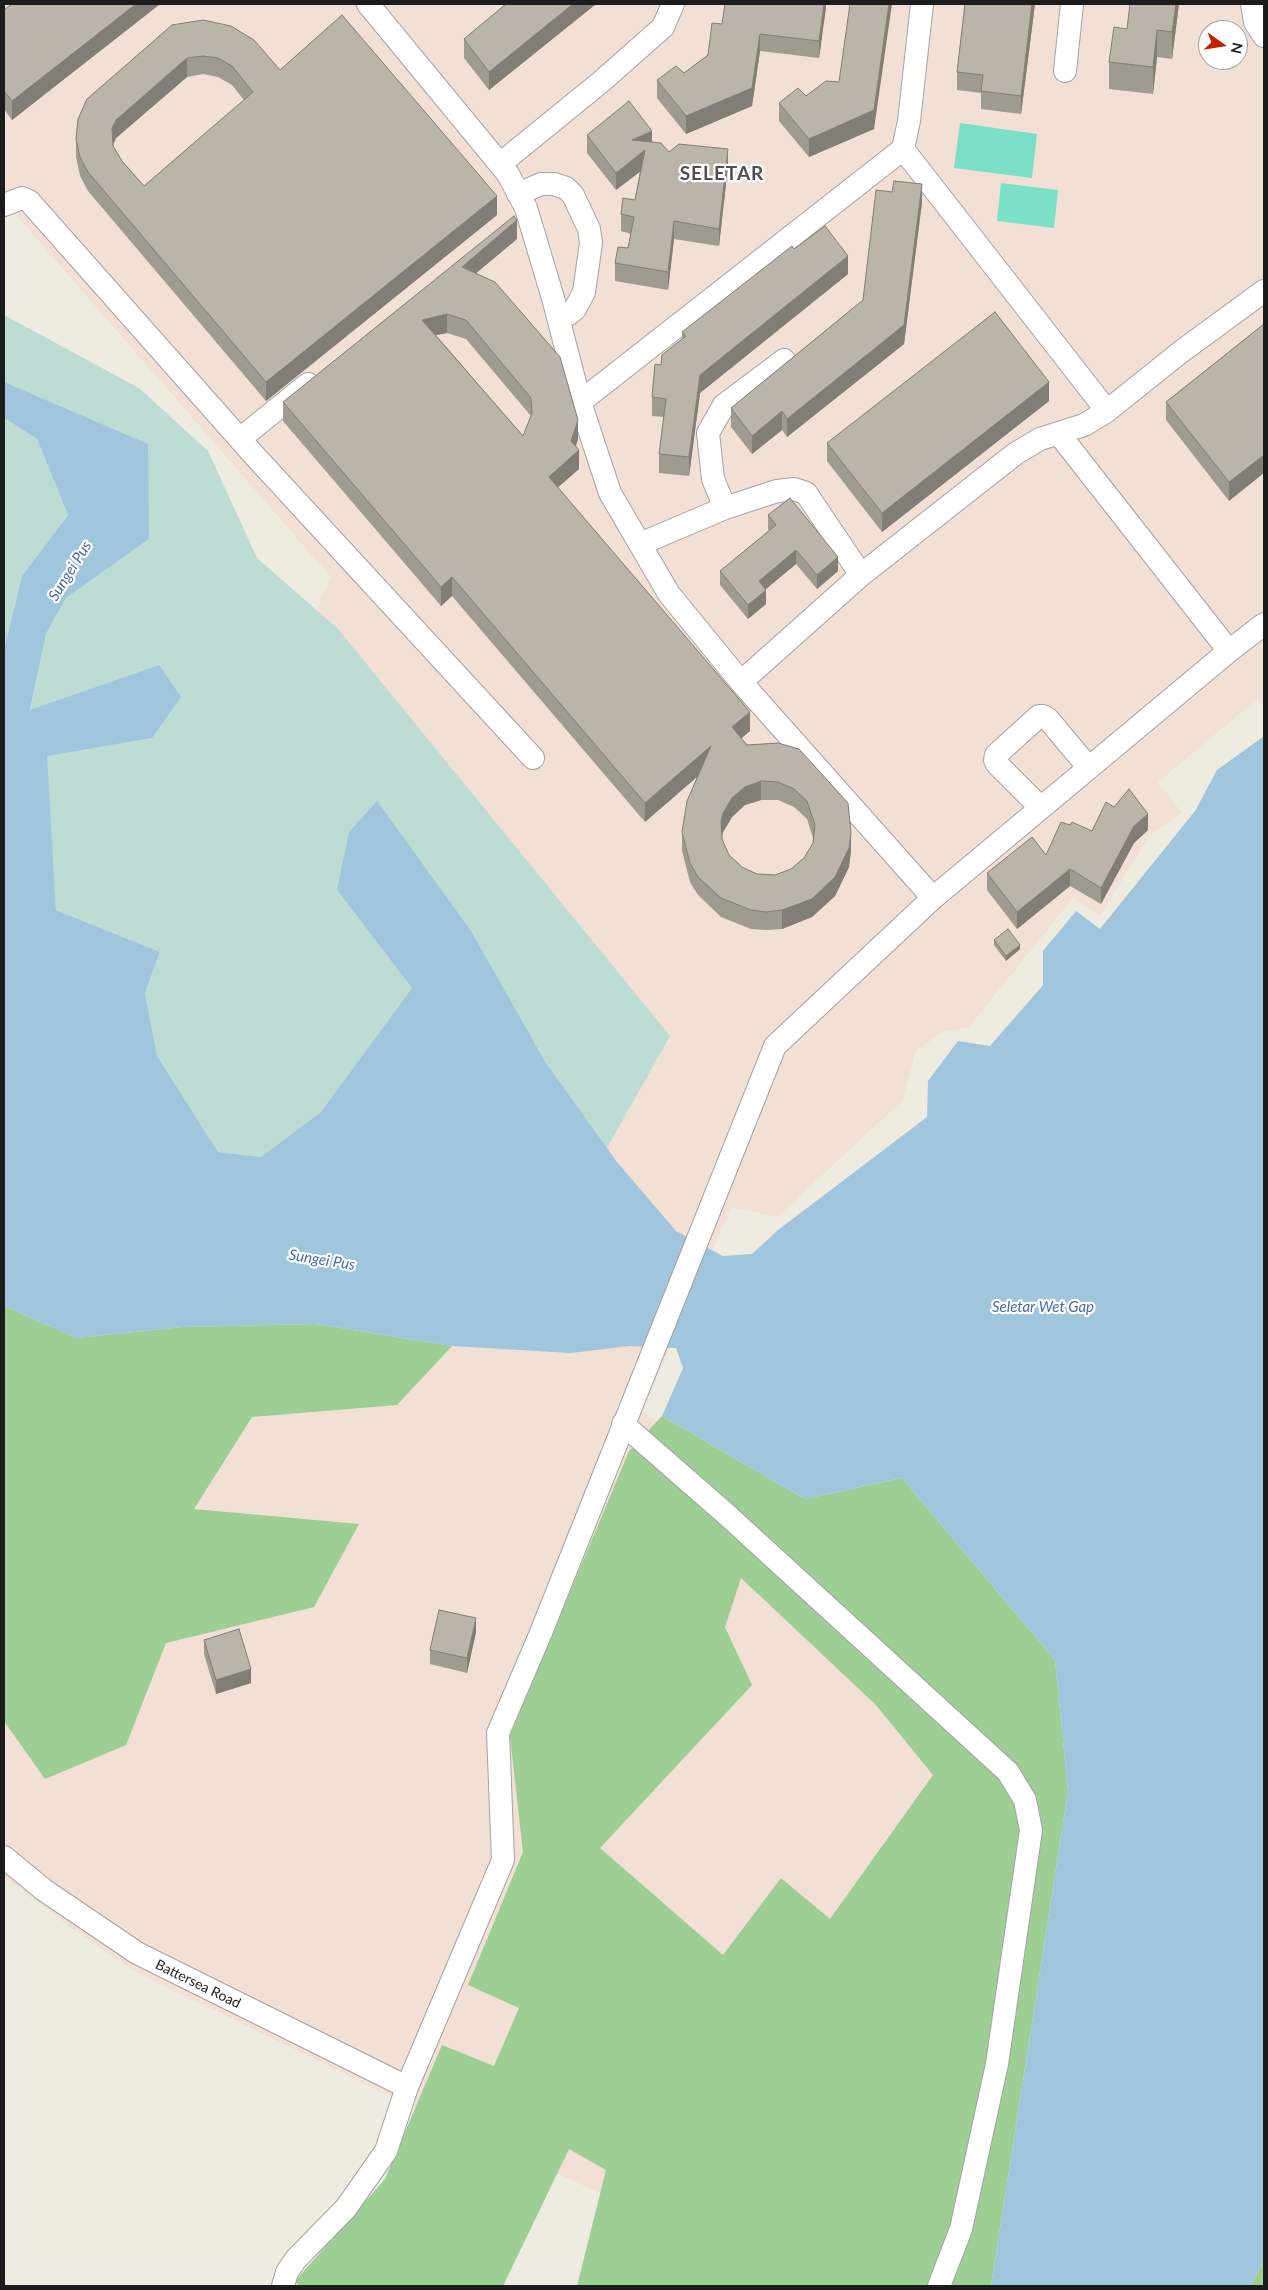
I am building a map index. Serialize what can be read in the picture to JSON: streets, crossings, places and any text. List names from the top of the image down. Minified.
{"streets":{"lane":["Battersea Road"]},"districts":["SELETAR"],"water":["Sungei Pus","Seletar Wet Gap"],"north":"right"}
